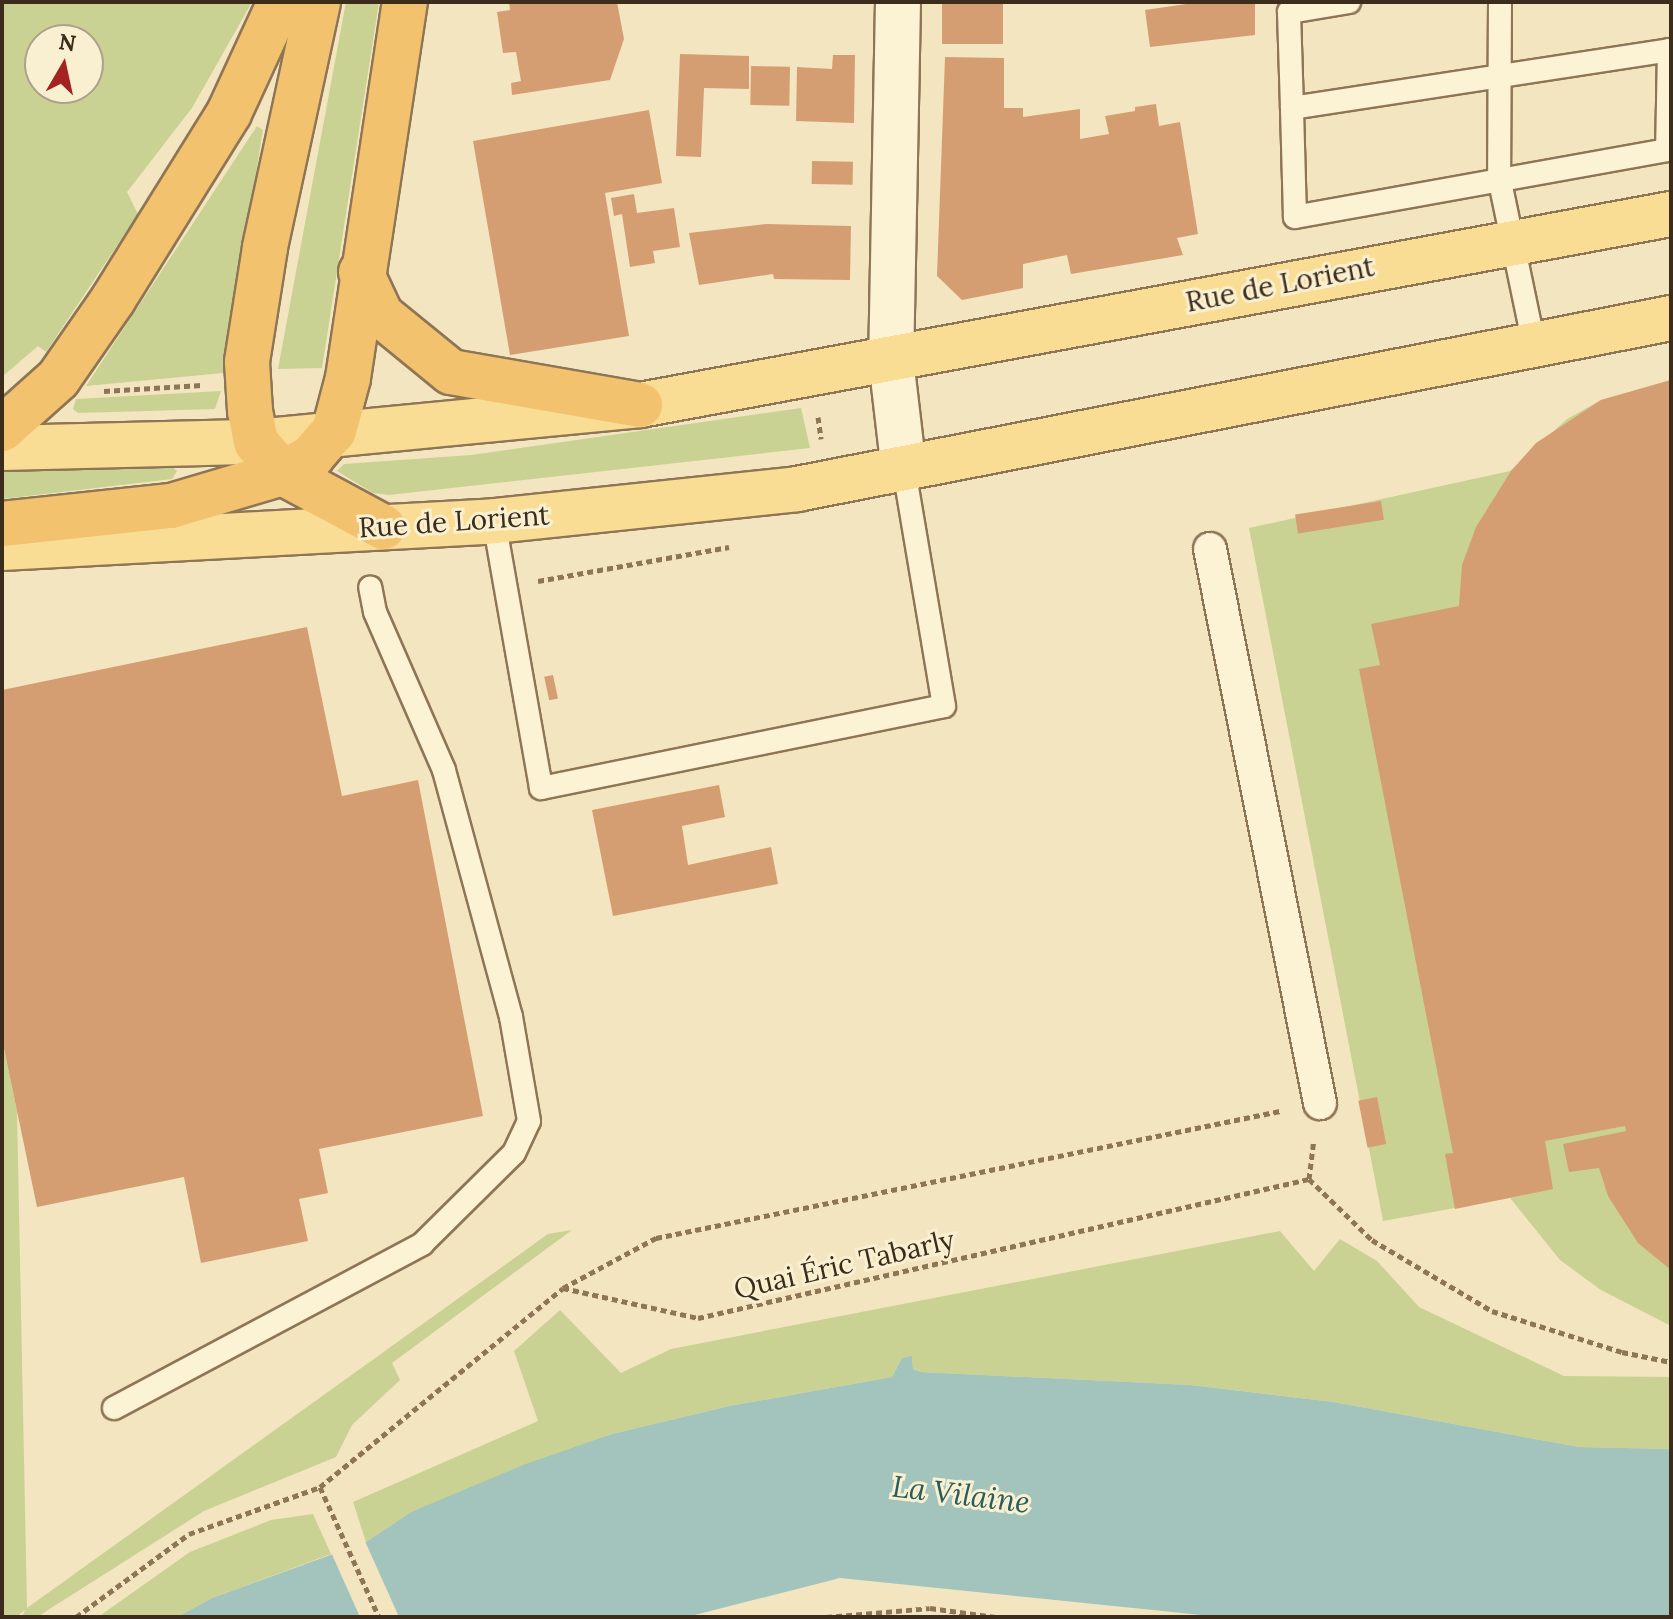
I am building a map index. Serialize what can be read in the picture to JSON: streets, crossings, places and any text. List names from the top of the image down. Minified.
{"streets":{"main road":["Rue de Lorient"],"path":["Quai Éric Tabarly"]},"water":["La Vilaine"],"north":"top"}
